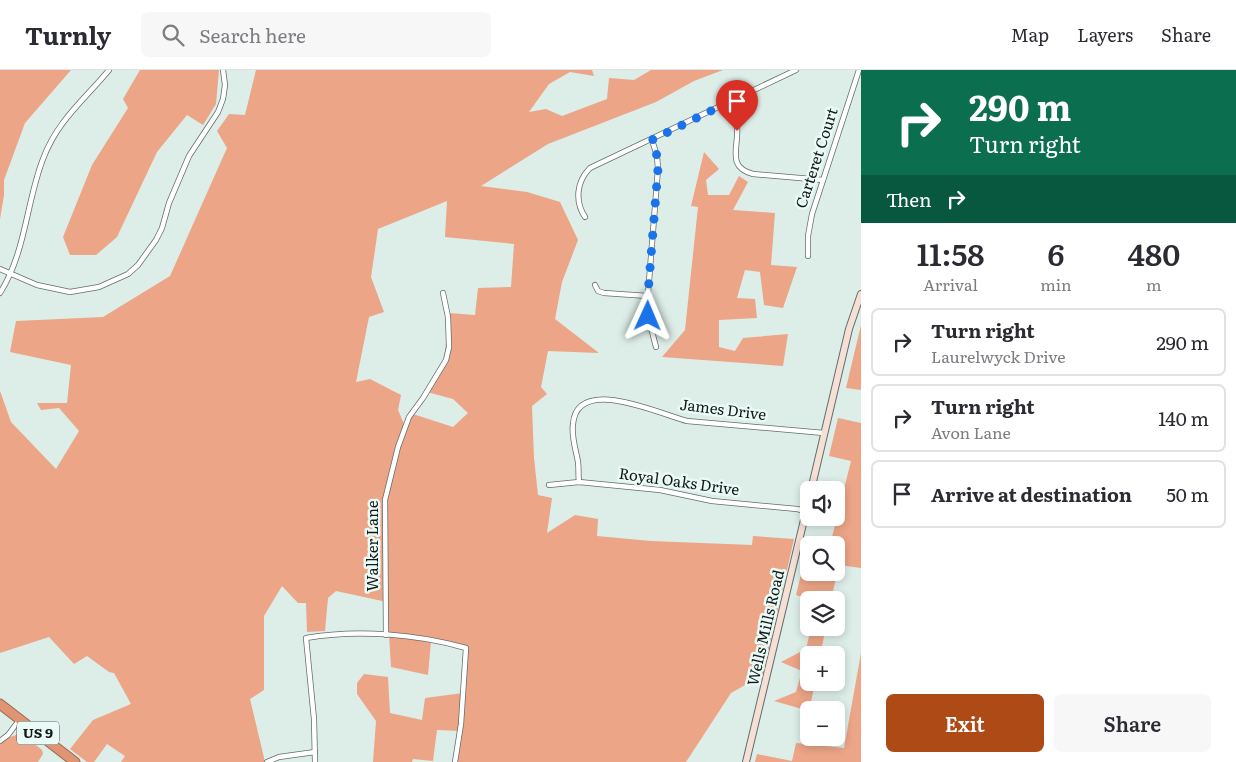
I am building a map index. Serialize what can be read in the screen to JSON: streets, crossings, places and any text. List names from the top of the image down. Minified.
{"streets":{"highway":["US 9"],"main road":["Wells Mills Road"],"street":["Carteret Court","James Drive","Royal Oaks Drive","Walker Lane"]},"crossings":[["James Drive","Royal Oaks Drive"]],"page":{"header":"Turnly","search":"Search here","nav":["Map","Layers","Share"],"turn":["290 m","Turn right"],"then":"Then","eta":["11:58","Arrival","6","min","480","m"],"list":[{"name":"Turn right","note":"Laurelwyck Drive","value":"290 m"},{"name":"Turn right","note":"Avon Lane","value":"140 m"},{"name":"Arrive at destination","value":"50 m"}],"map_buttons":["+","−"],"buttons":["Exit","Share"]}}
